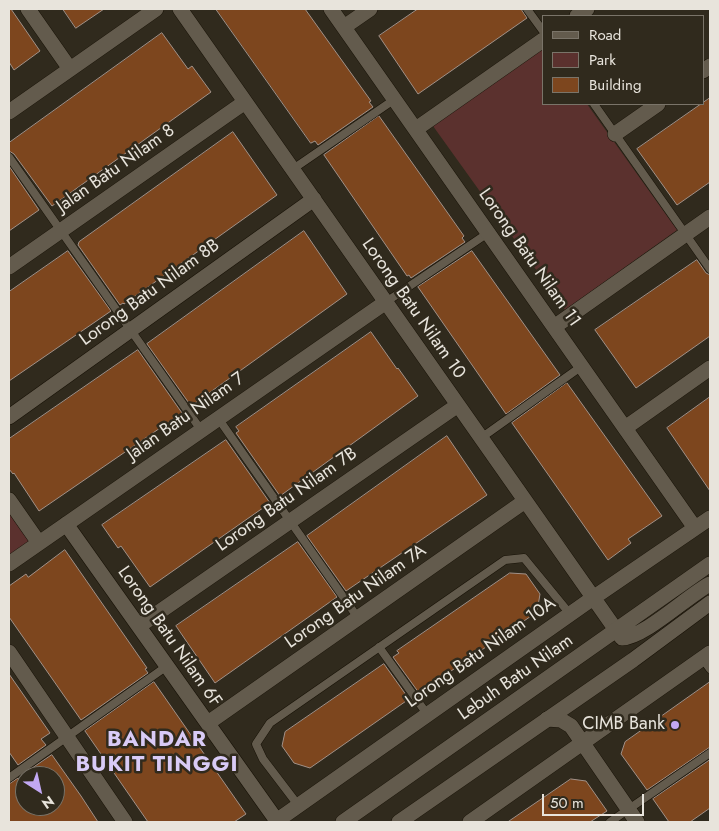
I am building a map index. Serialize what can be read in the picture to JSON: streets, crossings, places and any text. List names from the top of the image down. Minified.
{"streets":{"street":["Jalan Batu Nilam 8","Lorong Batu Nilam 11","Lorong Batu Nilam 8B","Lorong Batu Nilam 10","Jalan Batu Nilam 7","Lorong Batu Nilam 7B","Lorong Batu Nilam 7A","Lorong Batu Nilam 6F","Lorong Batu Nilam 10A","Lebuh Batu Nilam"]},"crossings":[["Jalan Batu Nilam 8","Lorong Batu Nilam 10"],["Lorong Batu Nilam 11","Lorong Batu Nilam 10A"],["Lorong Batu Nilam 8B","Lorong Batu Nilam 10"],["Lorong Batu Nilam 10","Jalan Batu Nilam 7"],["Lorong Batu Nilam 10","Lorong Batu Nilam 7B"],["Lorong Batu Nilam 10","Lorong Batu Nilam 7A"],["Lorong Batu Nilam 10","Lorong Batu Nilam 10A"],["Lorong Batu Nilam 10","Lebuh Batu Nilam"],["Jalan Batu Nilam 7","Lorong Batu Nilam 6F"],["Lorong Batu Nilam 7B","Lorong Batu Nilam 6F"],["Lorong Batu Nilam 7A","Lorong Batu Nilam 6F"],["Lorong Batu Nilam 6F","Lorong Batu Nilam 10A"]],"districts":["BANDAR BUKIT TINGGI"],"places":["CIMB Bank"],"legend":["Road","Park","Building"],"scale_bar":"50 m","north":"bottom right"}
